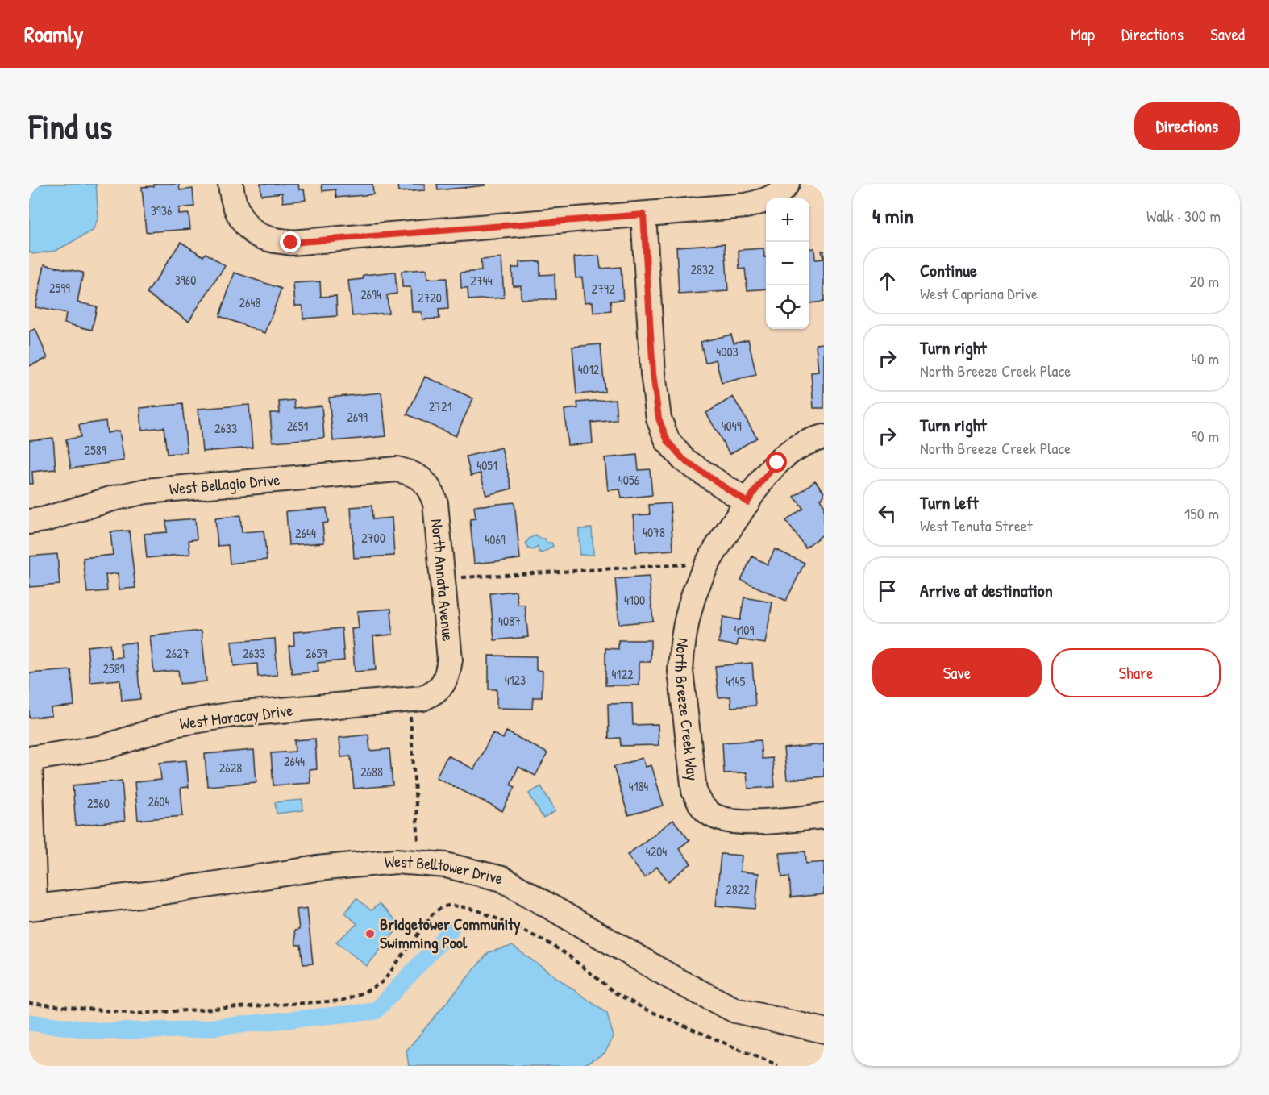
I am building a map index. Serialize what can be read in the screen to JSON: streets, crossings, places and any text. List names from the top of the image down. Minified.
{"streets":{"street":["West Bellagio Drive","North Annata Avenue","North Breeze Creek Way","West Maracay Drive","West Belltower Drive"]},"crossings":[["West Bellagio Drive","North Annata Avenue"],["North Annata Avenue","West Maracay Drive"]],"places":["Bridgetower Community Swimming Pool"],"house_numbers":["3936","2832","3960","2744","2599","2792","2694","2720","2648","4003","4012","2721","2699","2651","4049","2633","2589","4051","4056","4078","2644","2700","4069","4100","4087","4109","2627","2633","2657","2589","4122","4123","4145","2644","2628","2688","4184","2604","2560","4204","2822"],"page":{"header":"Roamly","nav":["Map","Directions","Saved"],"buttons":["Directions",["Save","Share"]],"title":"Find us","heading":["4 min","Walk · 300 m"],"map_buttons":["+","−"],"list":[["Continue","West Capriana Drive","20 m"],["Turn right","North Breeze Creek Place","40 m"],["Turn right","North Breeze Creek Place","90 m"],["Turn left","West Tenuta Street","150 m"],"Arrive at destination"]}}
